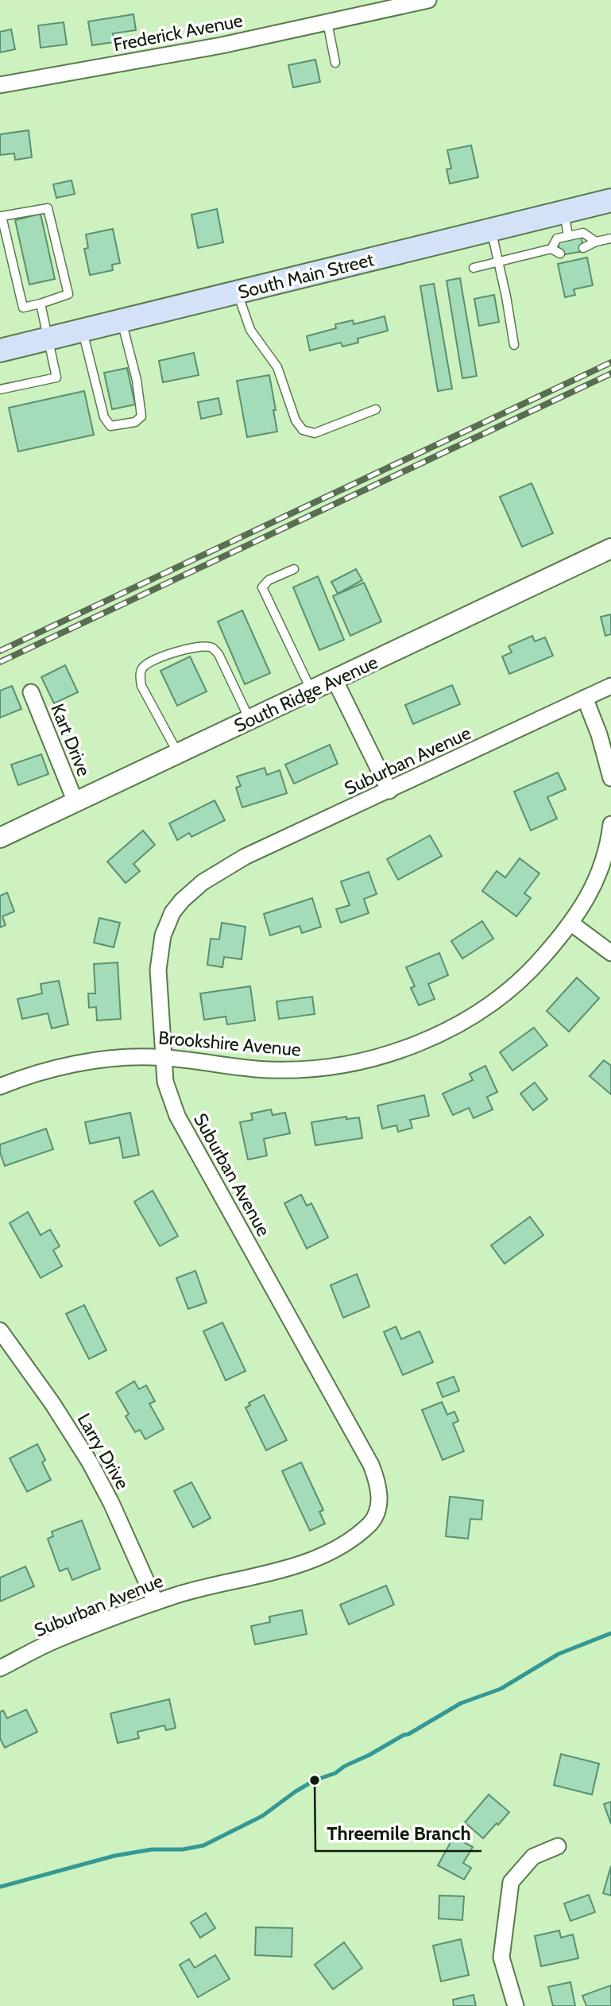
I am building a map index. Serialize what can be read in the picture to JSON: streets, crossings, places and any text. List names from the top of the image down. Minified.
{"streets":{"main road":["South Main Street"],"street":["Frederick Avenue","South Ridge Avenue","Kart Drive","Suburban Avenue","Brookshire Avenue","Larry Drive"]},"crossings":[["South Ridge Avenue","Kart Drive"],["Suburban Avenue","Brookshire Avenue"],["Suburban Avenue","Larry Drive"]],"places":["Threemile Branch"]}
